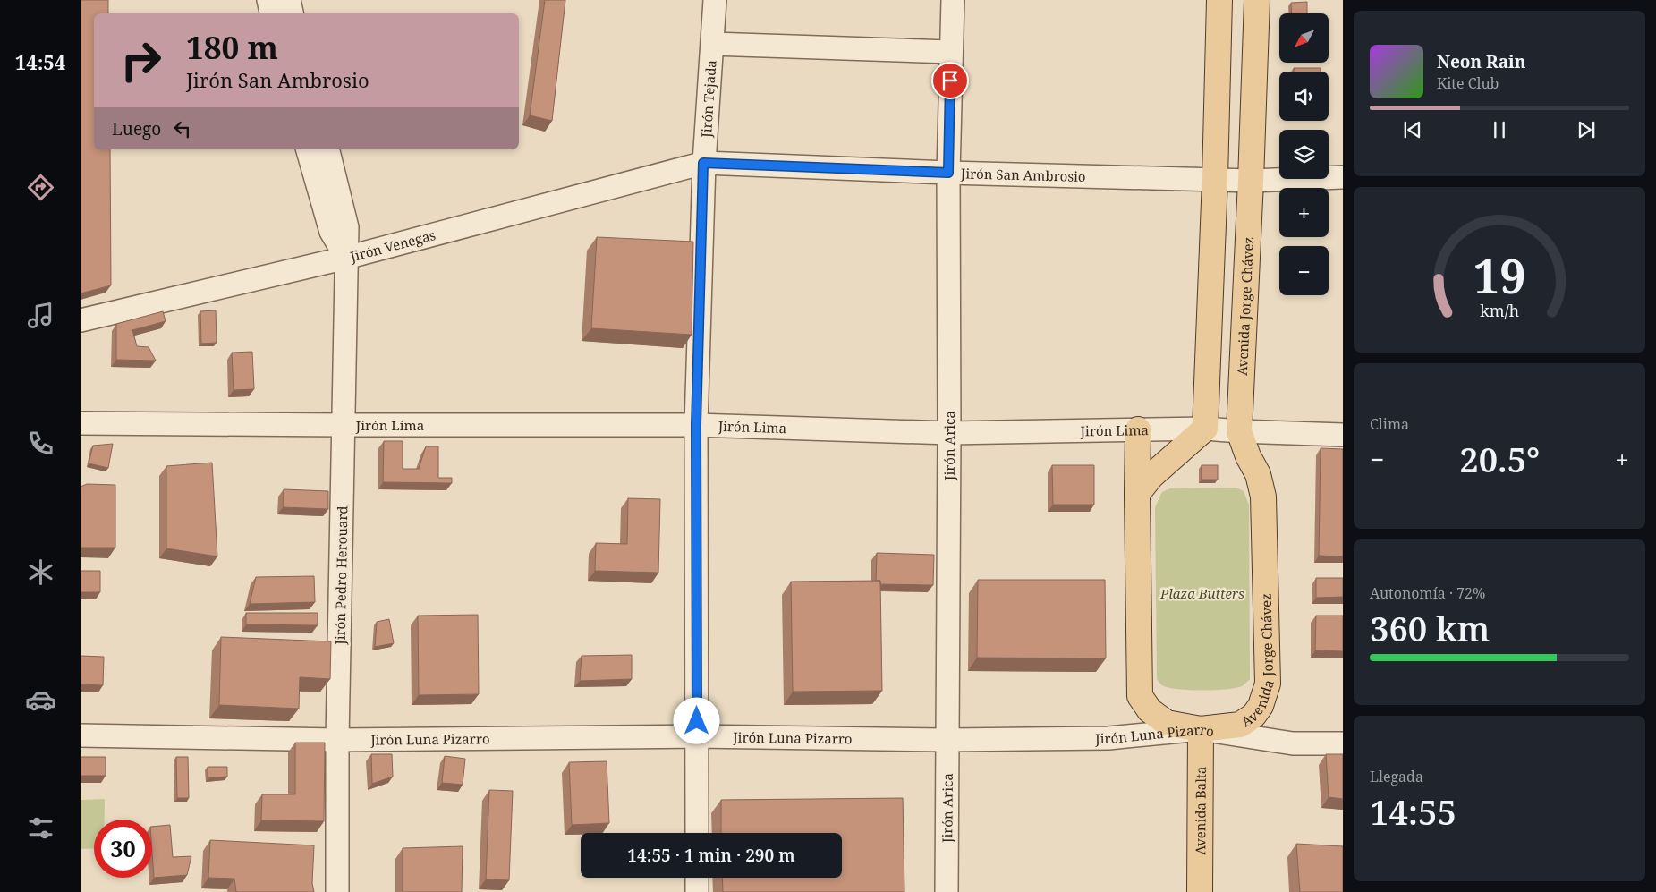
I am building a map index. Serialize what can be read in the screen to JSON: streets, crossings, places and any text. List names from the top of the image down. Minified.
{"streets":{"main road":["Avenida Jorge Chávez","Avenida Balta"],"street":["Jirón Tejada","Jirón San Ambrosio","Jirón Venegas","Jirón Lima","Jirón Arica","Jirón Pedro Herouard","Jirón Luna Pizarro"]},"crossings":[["Jirón Tejada","Jirón San Ambrosio"],["Jirón Tejada","Jirón Venegas"],["Jirón Tejada","Jirón Lima"],["Jirón Tejada","Jirón Luna Pizarro"],["Jirón San Ambrosio","Jirón Venegas"],["Jirón San Ambrosio","Avenida Jorge Chávez"],["Jirón San Ambrosio","Jirón Arica"],["Jirón Venegas","Jirón Pedro Herouard"],["Avenida Jorge Chávez","Jirón Lima"],["Avenida Jorge Chávez","Jirón Luna Pizarro"],["Avenida Jorge Chávez","Avenida Balta"],["Jirón Lima","Jirón Arica"],["Jirón Lima","Jirón Pedro Herouard"],["Jirón Arica","Jirón Luna Pizarro"],["Jirón Pedro Herouard","Jirón Luna Pizarro"],["Jirón Luna Pizarro","Avenida Balta"]],"parks":["Plaza Butters"],"north":"bottom left","page":{"tabs":"14:54","map_buttons":["+","−"],"turn":["180 m","Jirón San Ambrosio"],"song":["Neon Rain","Kite Club"],"then":"Luego","tile":["Clima",["Autonomía · 72%","360 km"],["Llegada","14:55"]],"heat":["−","20.5°","+"],"limit":"30","trip":"14:55 · 1 min · 290 m","gauge":["19","km/h"]}}
